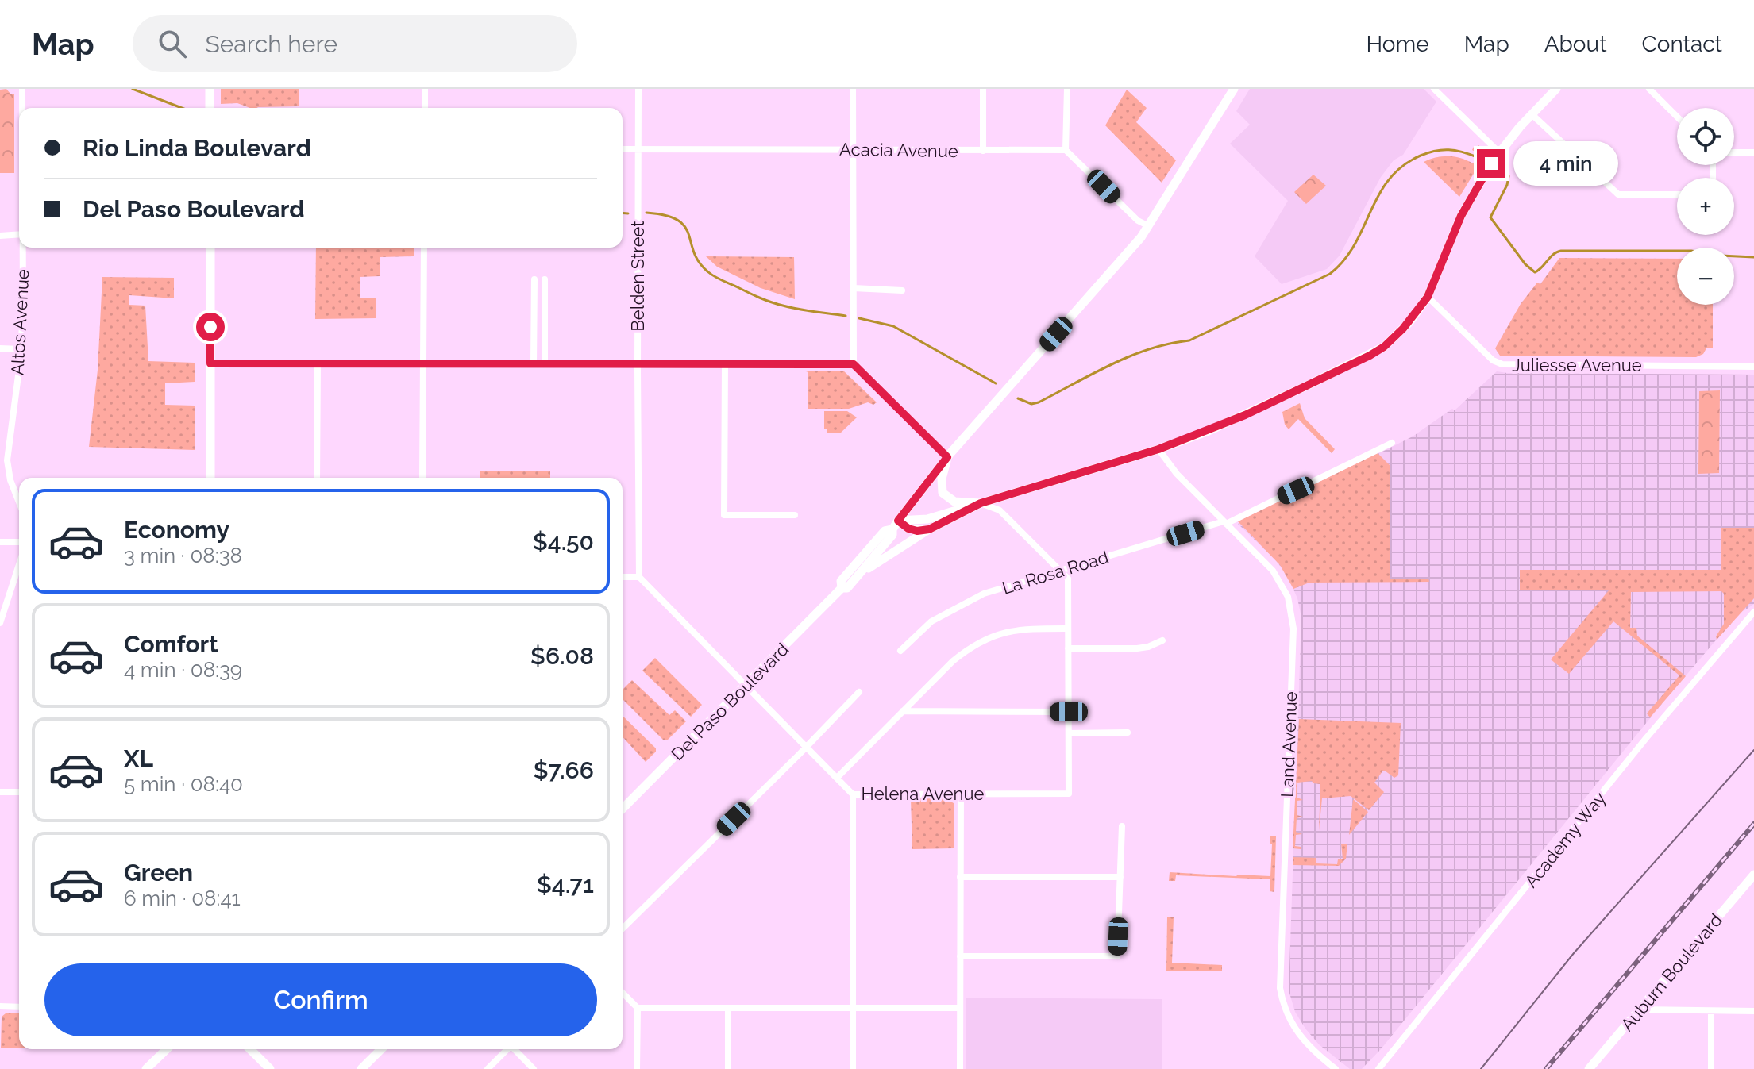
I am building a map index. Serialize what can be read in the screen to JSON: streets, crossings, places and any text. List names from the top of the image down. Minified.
{"streets":{"main road":["Del Paso Boulevard","Auburn Boulevard"],"street":["Acacia Avenue","Belden Street","Altos Avenue","Juliesse Avenue","La Rosa Road","Land Avenue","Helena Avenue","Academy Way"]},"crossings":[["Acacia Avenue","Belden Street"],["Belden Street","Helena Avenue"],["La Rosa Road","Land Avenue"],["Del Paso Boulevard","Helena Avenue"]],"page":{"header":"Map","search":"Search here","nav":["Home","Map","About","Contact"],"map_buttons":["+","−"],"banner":["Rio Linda Boulevard","Del Paso Boulevard"],"bubble":"4 min","list":[{"name":"Economy","note":"3 min · 08:38","value":"$4.50"},{"name":"Comfort","note":"4 min · 08:39","value":"$6.08"},{"name":"XL","note":"5 min · 08:40","value":"$7.66"},{"name":"Green","note":"6 min · 08:41","value":"$4.71"}],"buttons":"Confirm"}}
